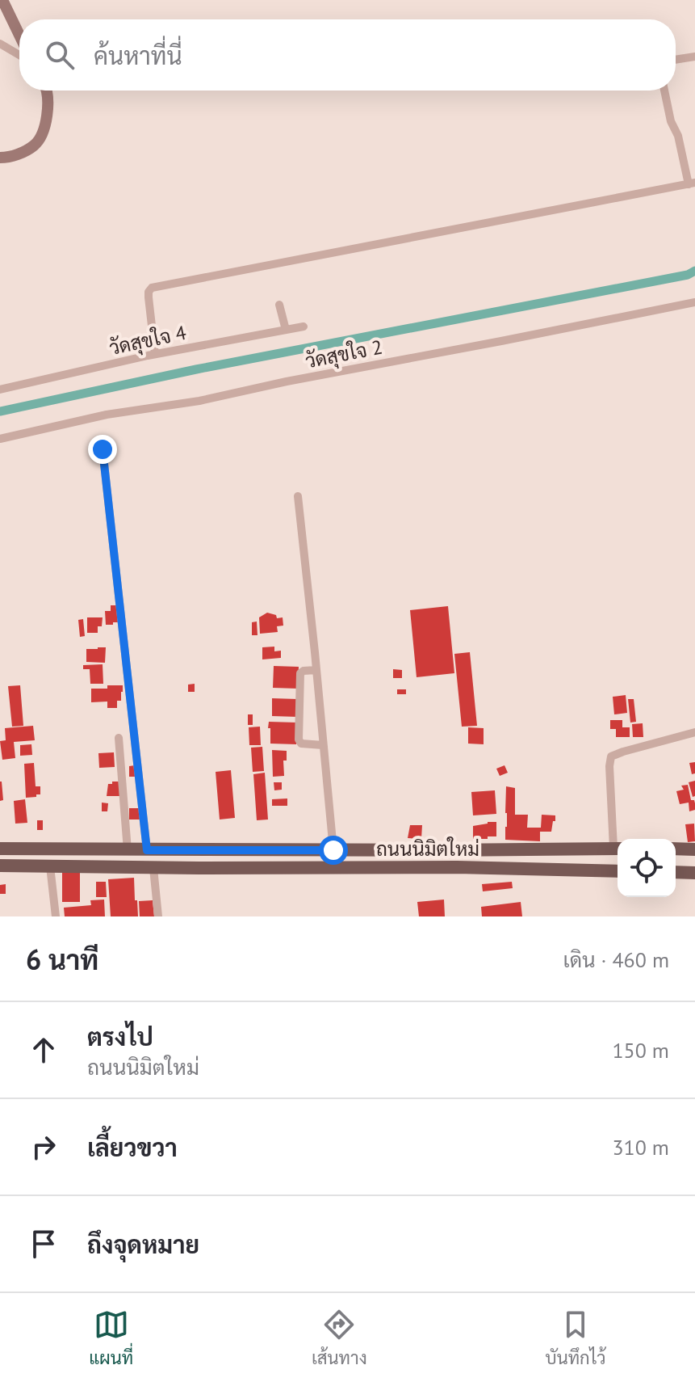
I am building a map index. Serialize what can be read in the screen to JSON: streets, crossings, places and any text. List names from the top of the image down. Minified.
{"streets":{"main road":["ถนนนิมิตใหม่"],"street":["วัดสุขใจ 4","วัดสุขใจ 2"]},"page":{"search":"ค้นหาที่นี่","heading":["6 นาที","เดิน · 460 m"],"list":[["ตรงไป","ถนนนิมิตใหม่","150 m"],["เลี้ยวขวา","310 m"],"ถึงจุดหมาย"],"nav":["แผนที่","เส้นทาง","บันทึกไว้"]}}
